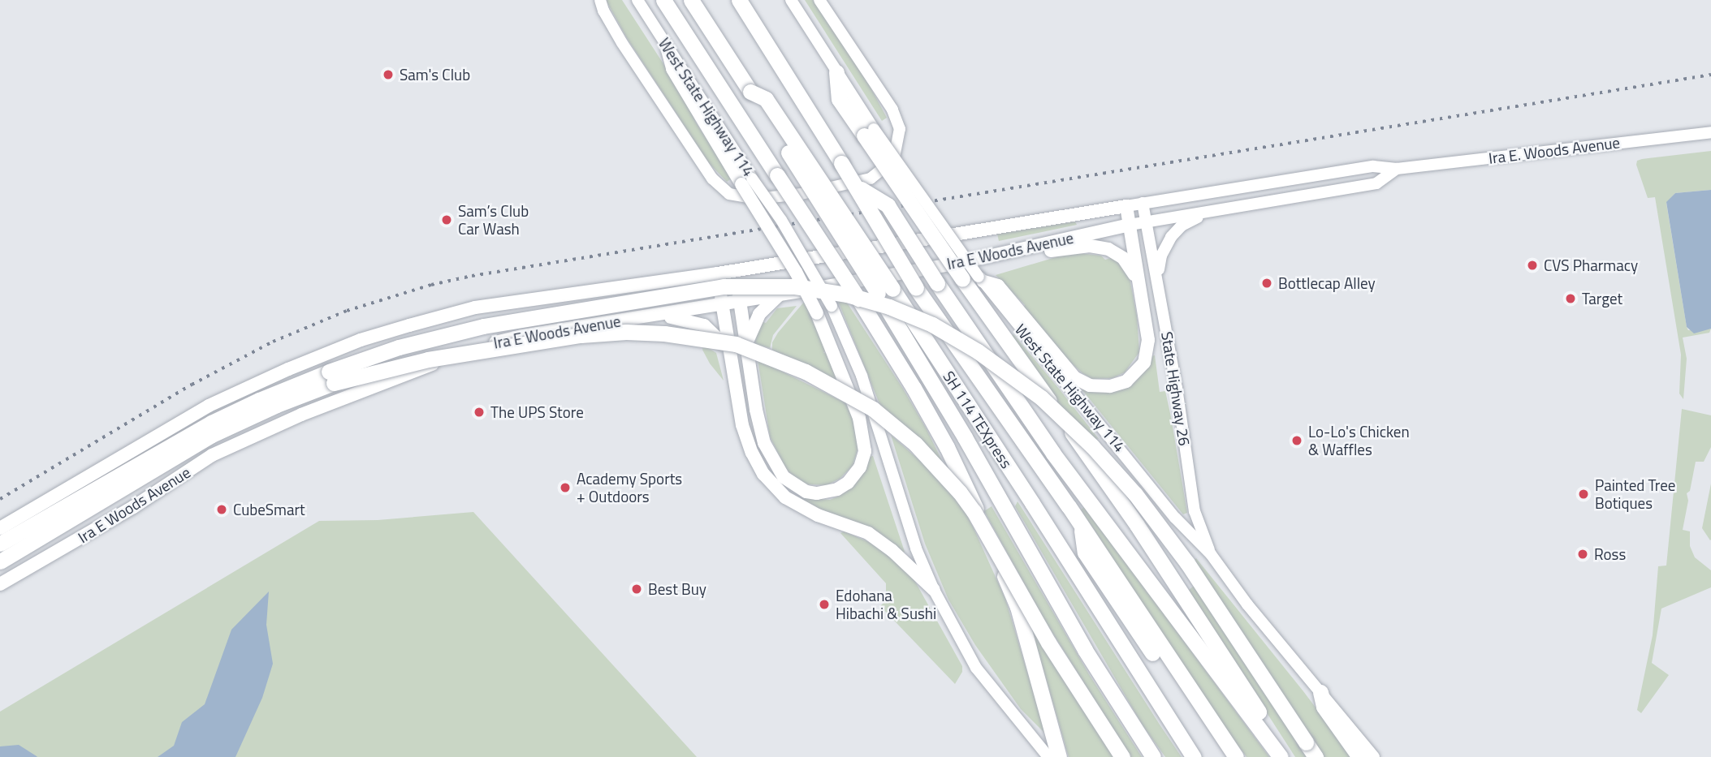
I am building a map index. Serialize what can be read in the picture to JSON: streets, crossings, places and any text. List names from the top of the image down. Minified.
{"streets":{"highway":["SH 114 TEXpress"],"main road":["West State Highway 114","Ira E. Woods Avenue","Ira E Woods Avenue","State Highway 26"]},"crossings":[["West State Highway 114","State Highway 26"],["Ira E. Woods Avenue","Ira E Woods Avenue"],["Ira E. Woods Avenue","State Highway 26"]],"places":["Sam's Club","Sam’s Club Car Wash","CVS Pharmacy","Bottlecap Alley","Target","The UPS Store","Lo-Lo's Chicken & Waffles","Academy Sports + Outdoors","Painted Tree Botiques","CubeSmart","Ross","Best Buy","Edohana Hibachi & Sushi"]}
